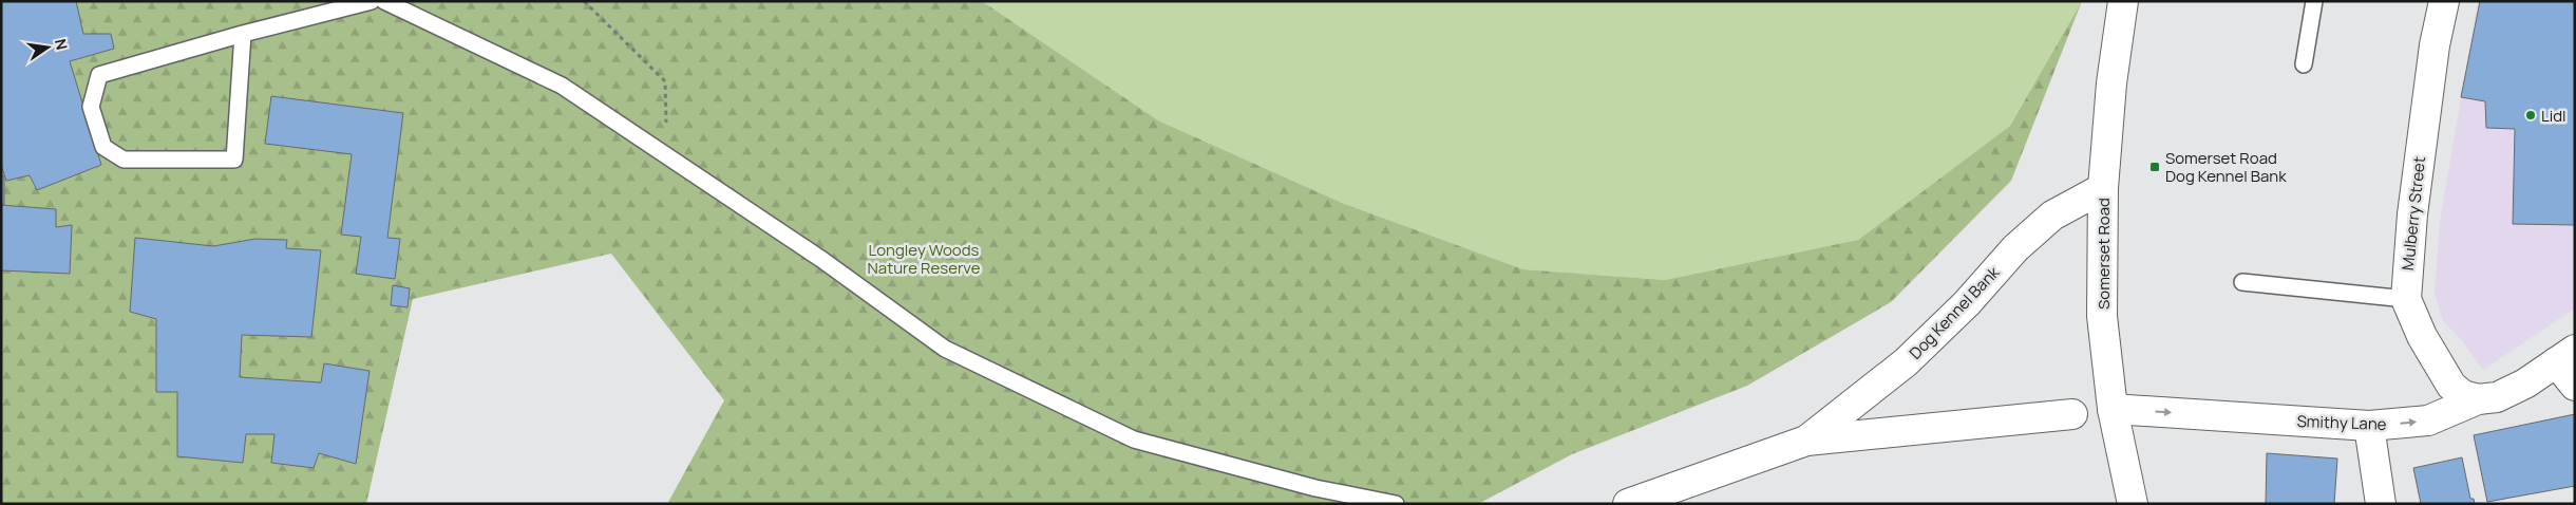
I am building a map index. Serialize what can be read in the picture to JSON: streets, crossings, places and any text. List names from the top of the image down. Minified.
{"streets":{"street":["Mulberry Street","Somerset Road","Dog Kennel Bank","Smithy Lane"]},"crossings":[["Mulberry Street","Smithy Lane"],["Somerset Road","Dog Kennel Bank"],["Somerset Road","Smithy Lane"]],"one_way":["Smithy Lane"],"parks":["Longley Woods Nature Reserve"],"places":{"other":["Lidl"],"transit":["Somerset Road Dog Kennel Bank"]},"north":"right"}
